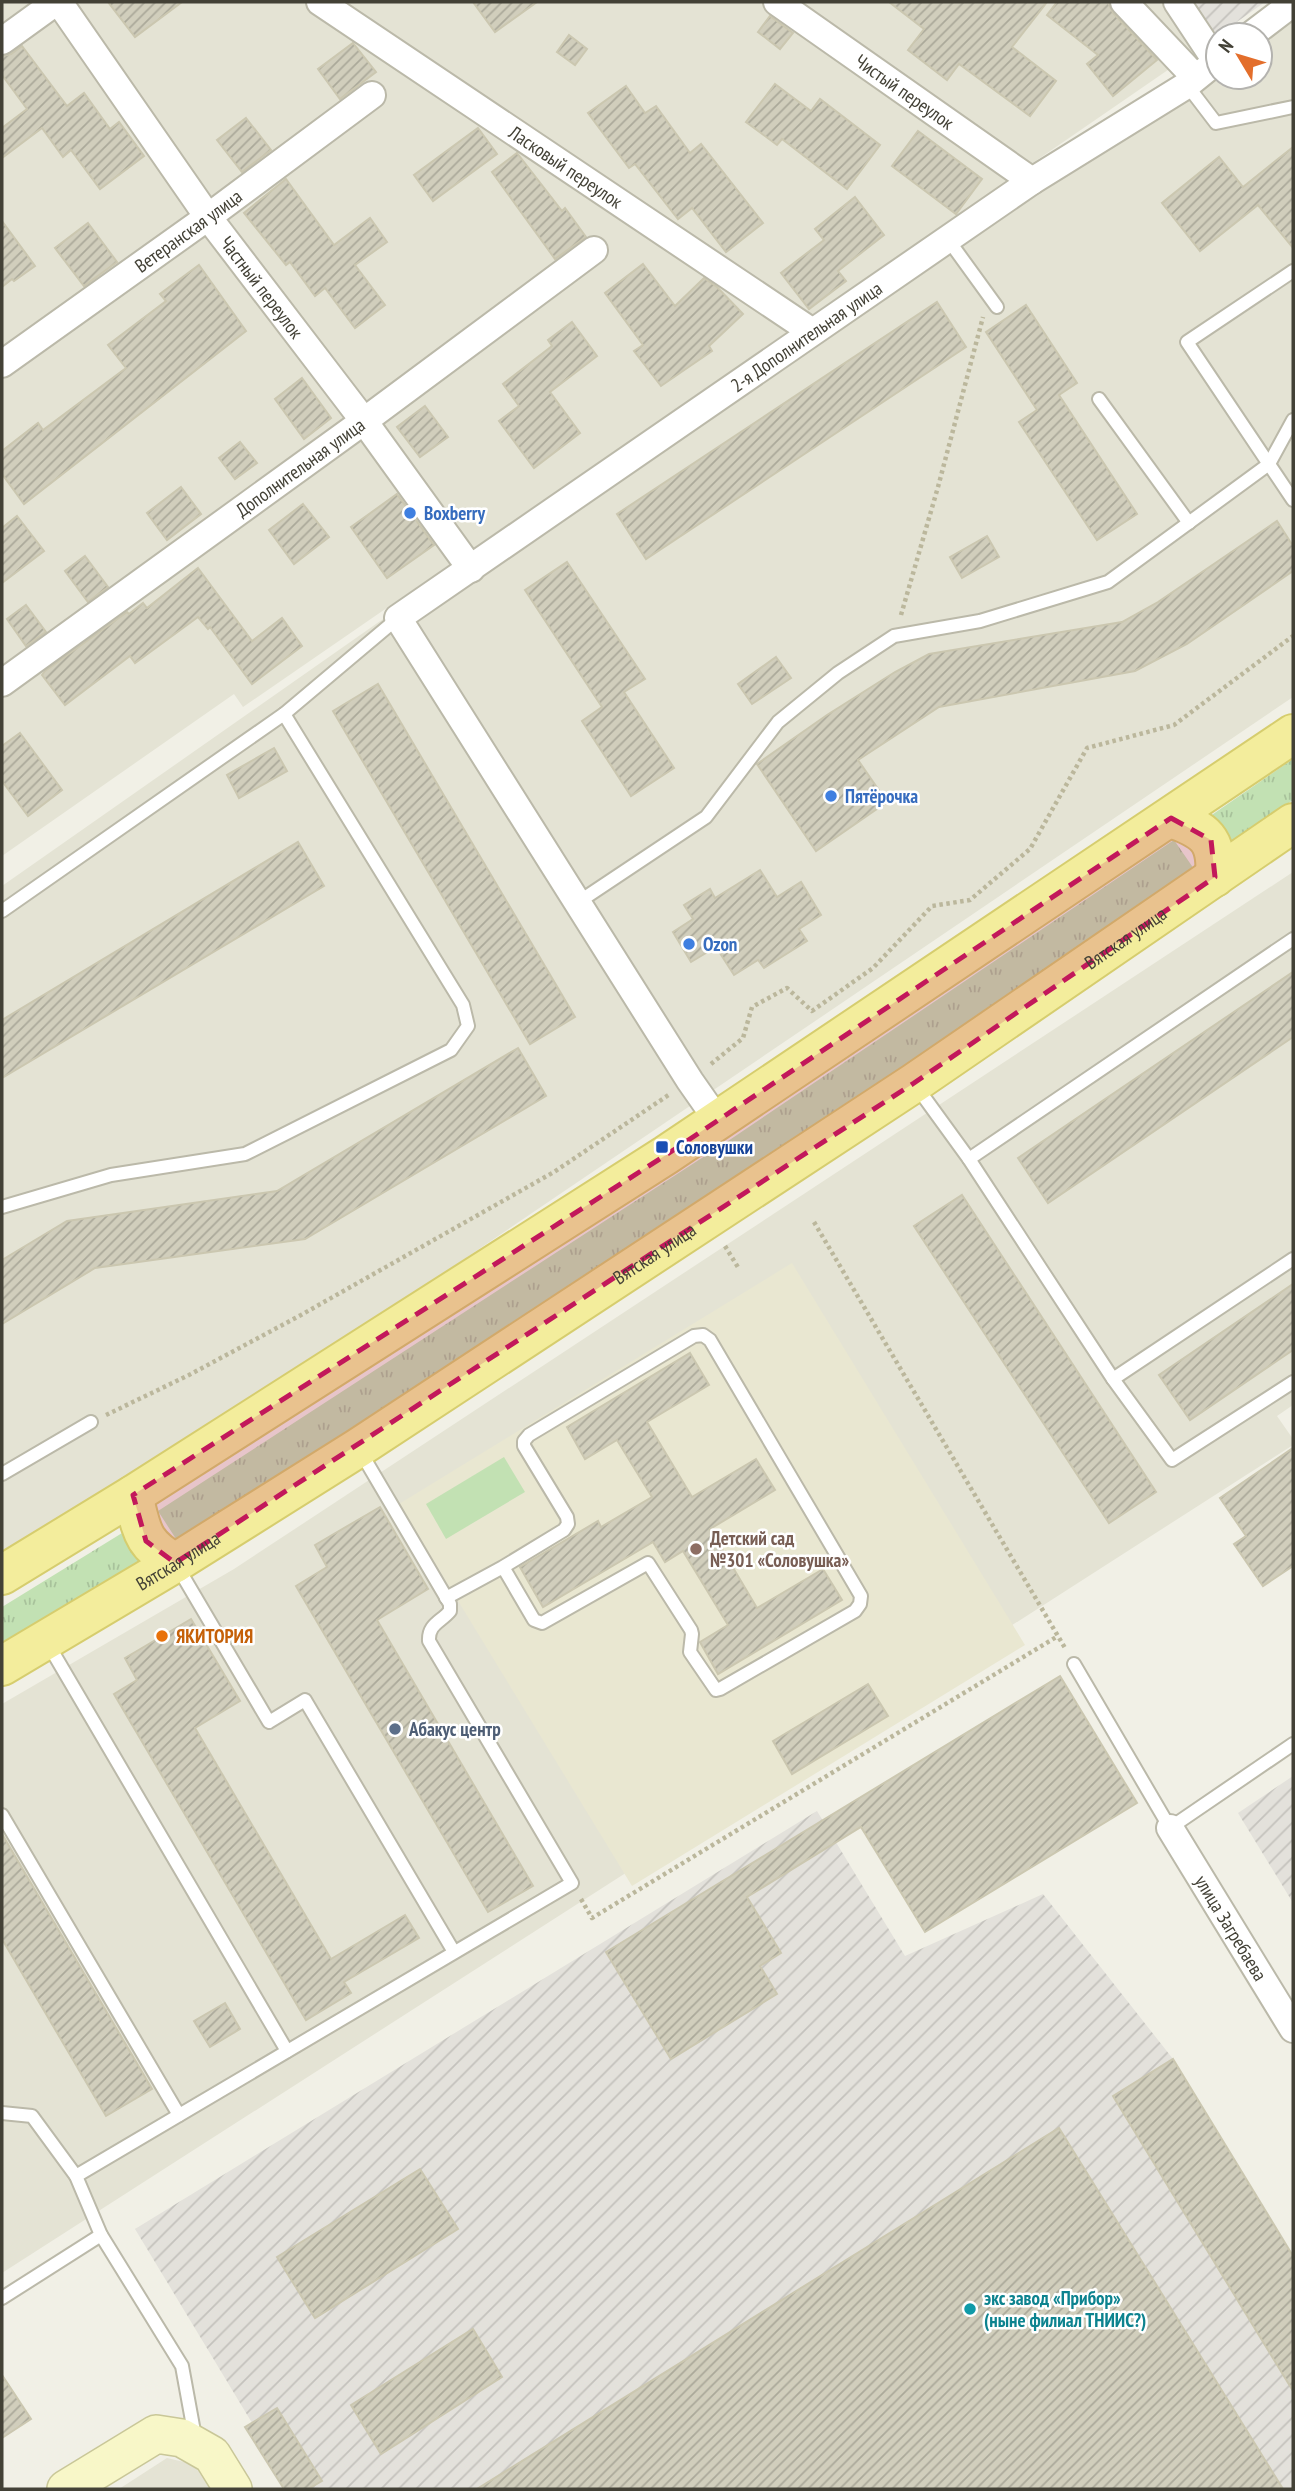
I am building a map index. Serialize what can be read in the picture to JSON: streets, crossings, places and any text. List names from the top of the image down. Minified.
{"streets":{"main road":["Вятская улица"],"street":["Чистый переулок","Ласковый переулок","Ветеранская улица","Частный переулок","2-я Дополнительная улица","Дополнительная улица","улица Загребаева"]},"crossings":[["Чистый переулок","2-я Дополнительная улица"],["Ласковый переулок","2-я Дополнительная улица"],["Ветеранская улица","Частный переулок"],["Частный переулок","2-я Дополнительная улица"],["Частный переулок","Дополнительная улица"]],"places":{"other":["Boxberry","Пятёрочка","Ozon","Детский сад №301 «Соловушка»","ЯКИТОРИЯ","Абакус центр","экс завод «Прибор» (ныне филиал ТНИИС?)"],"transit":["Соловушки"]},"north":"top left"}
